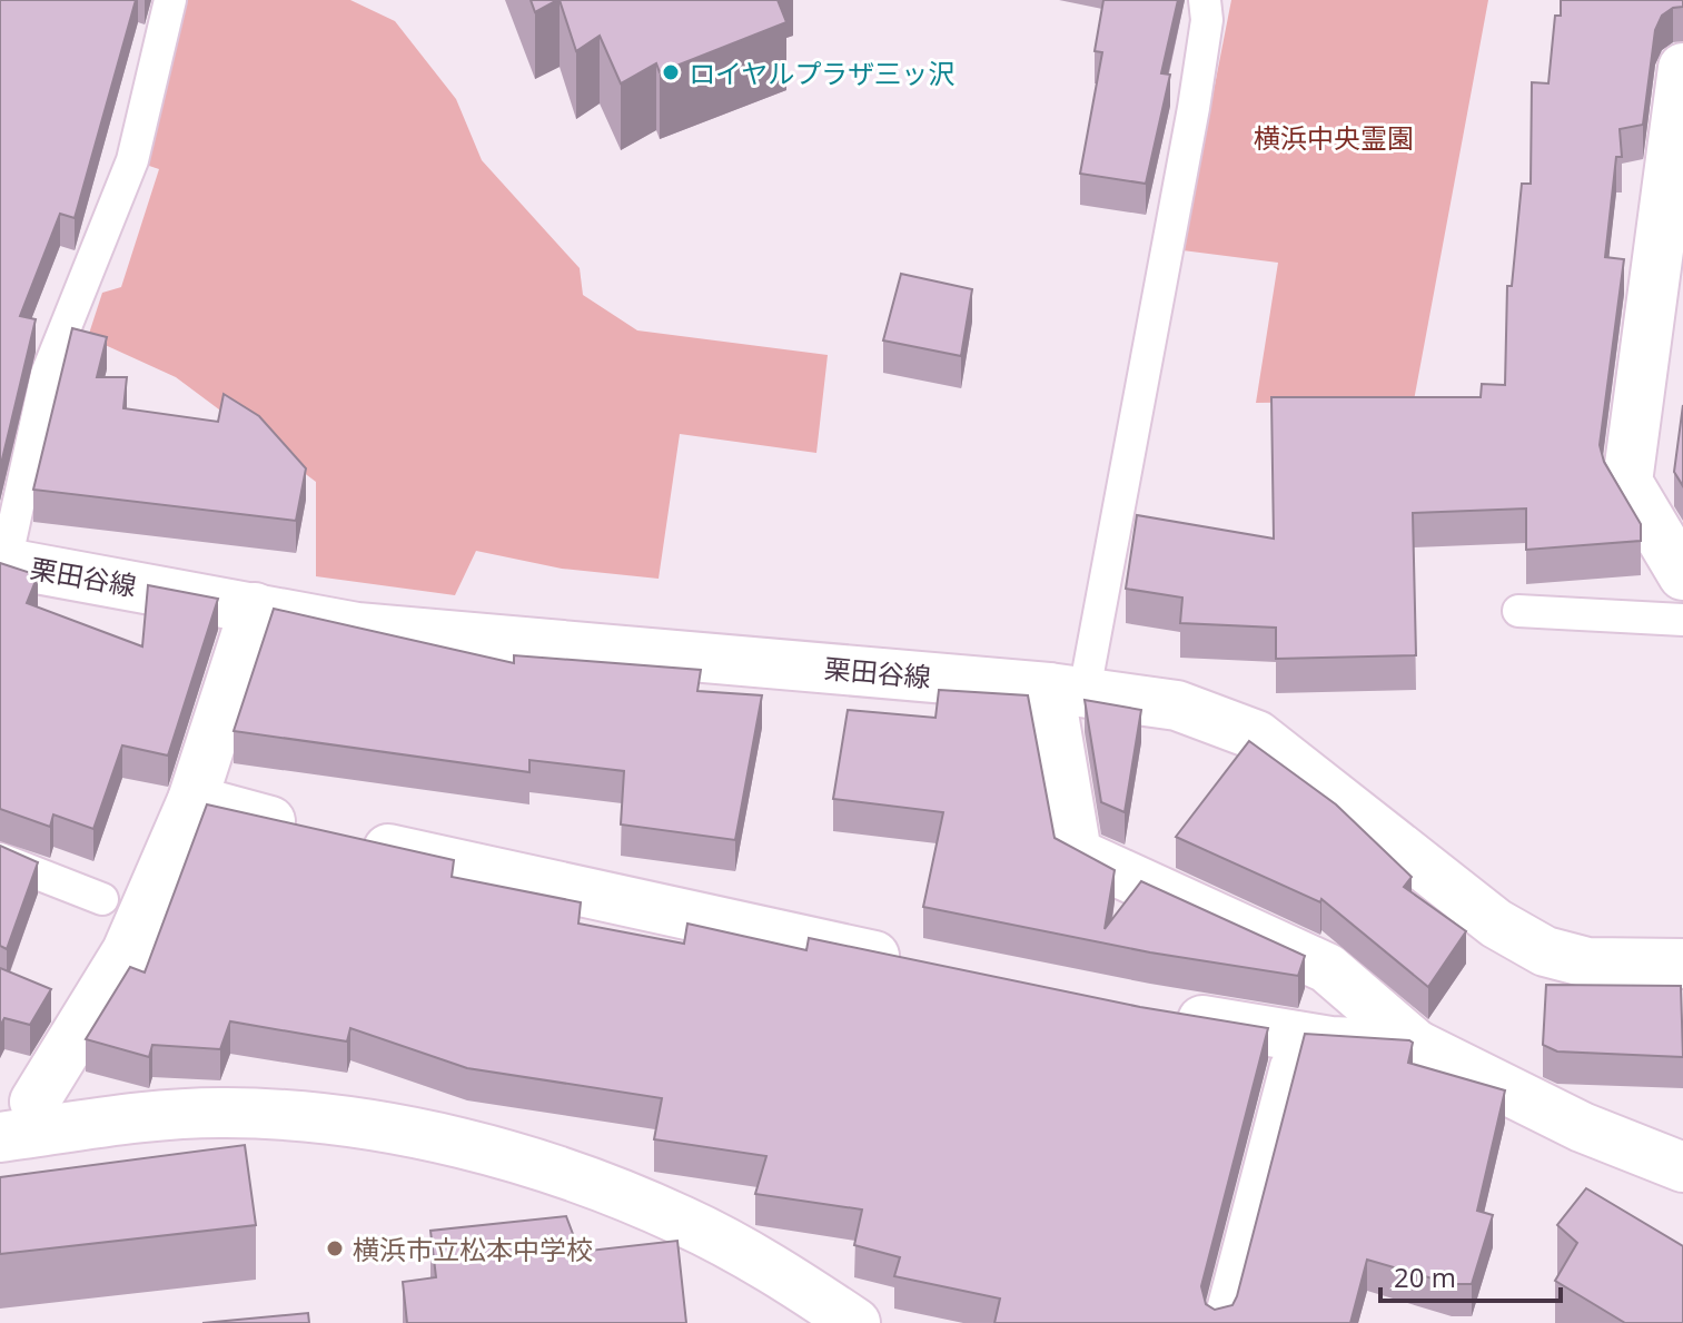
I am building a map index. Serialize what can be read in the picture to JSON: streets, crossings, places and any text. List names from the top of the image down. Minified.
{"streets":{"street":["栗田谷線"]},"parks":["横浜中央霊園"],"places":["ロイヤルプラザ三ッ沢","横浜市立松本中学校"],"scale_bar":"20 m"}
